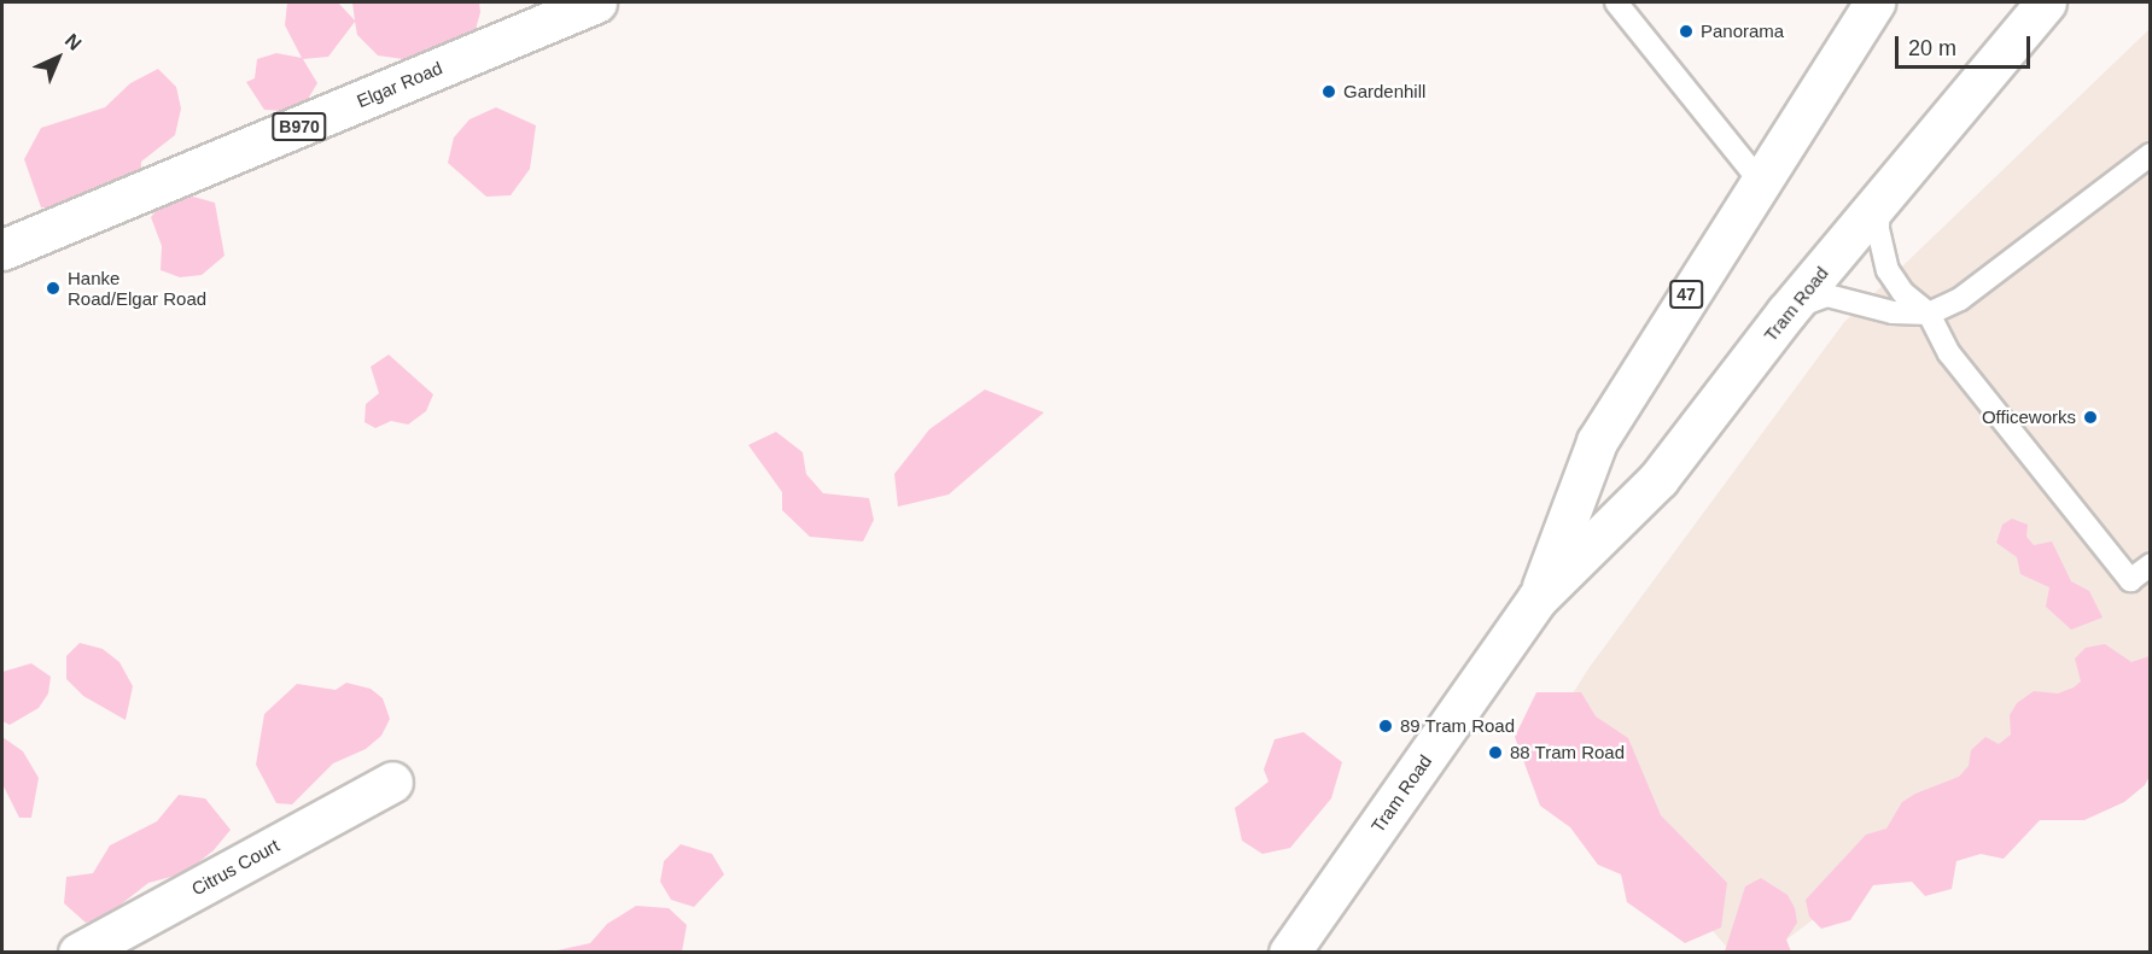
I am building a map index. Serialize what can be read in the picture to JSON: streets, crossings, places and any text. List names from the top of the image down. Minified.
{"streets":{"main road":["Elgar Road","B970","47","Tram Road","Citrus Court"]},"places":["Panorama","Gardenhill","Hanke Road/Elgar Road","Officeworks","89 Tram Road","88 Tram Road"],"scale_bar":"20 m","north":"top right"}
